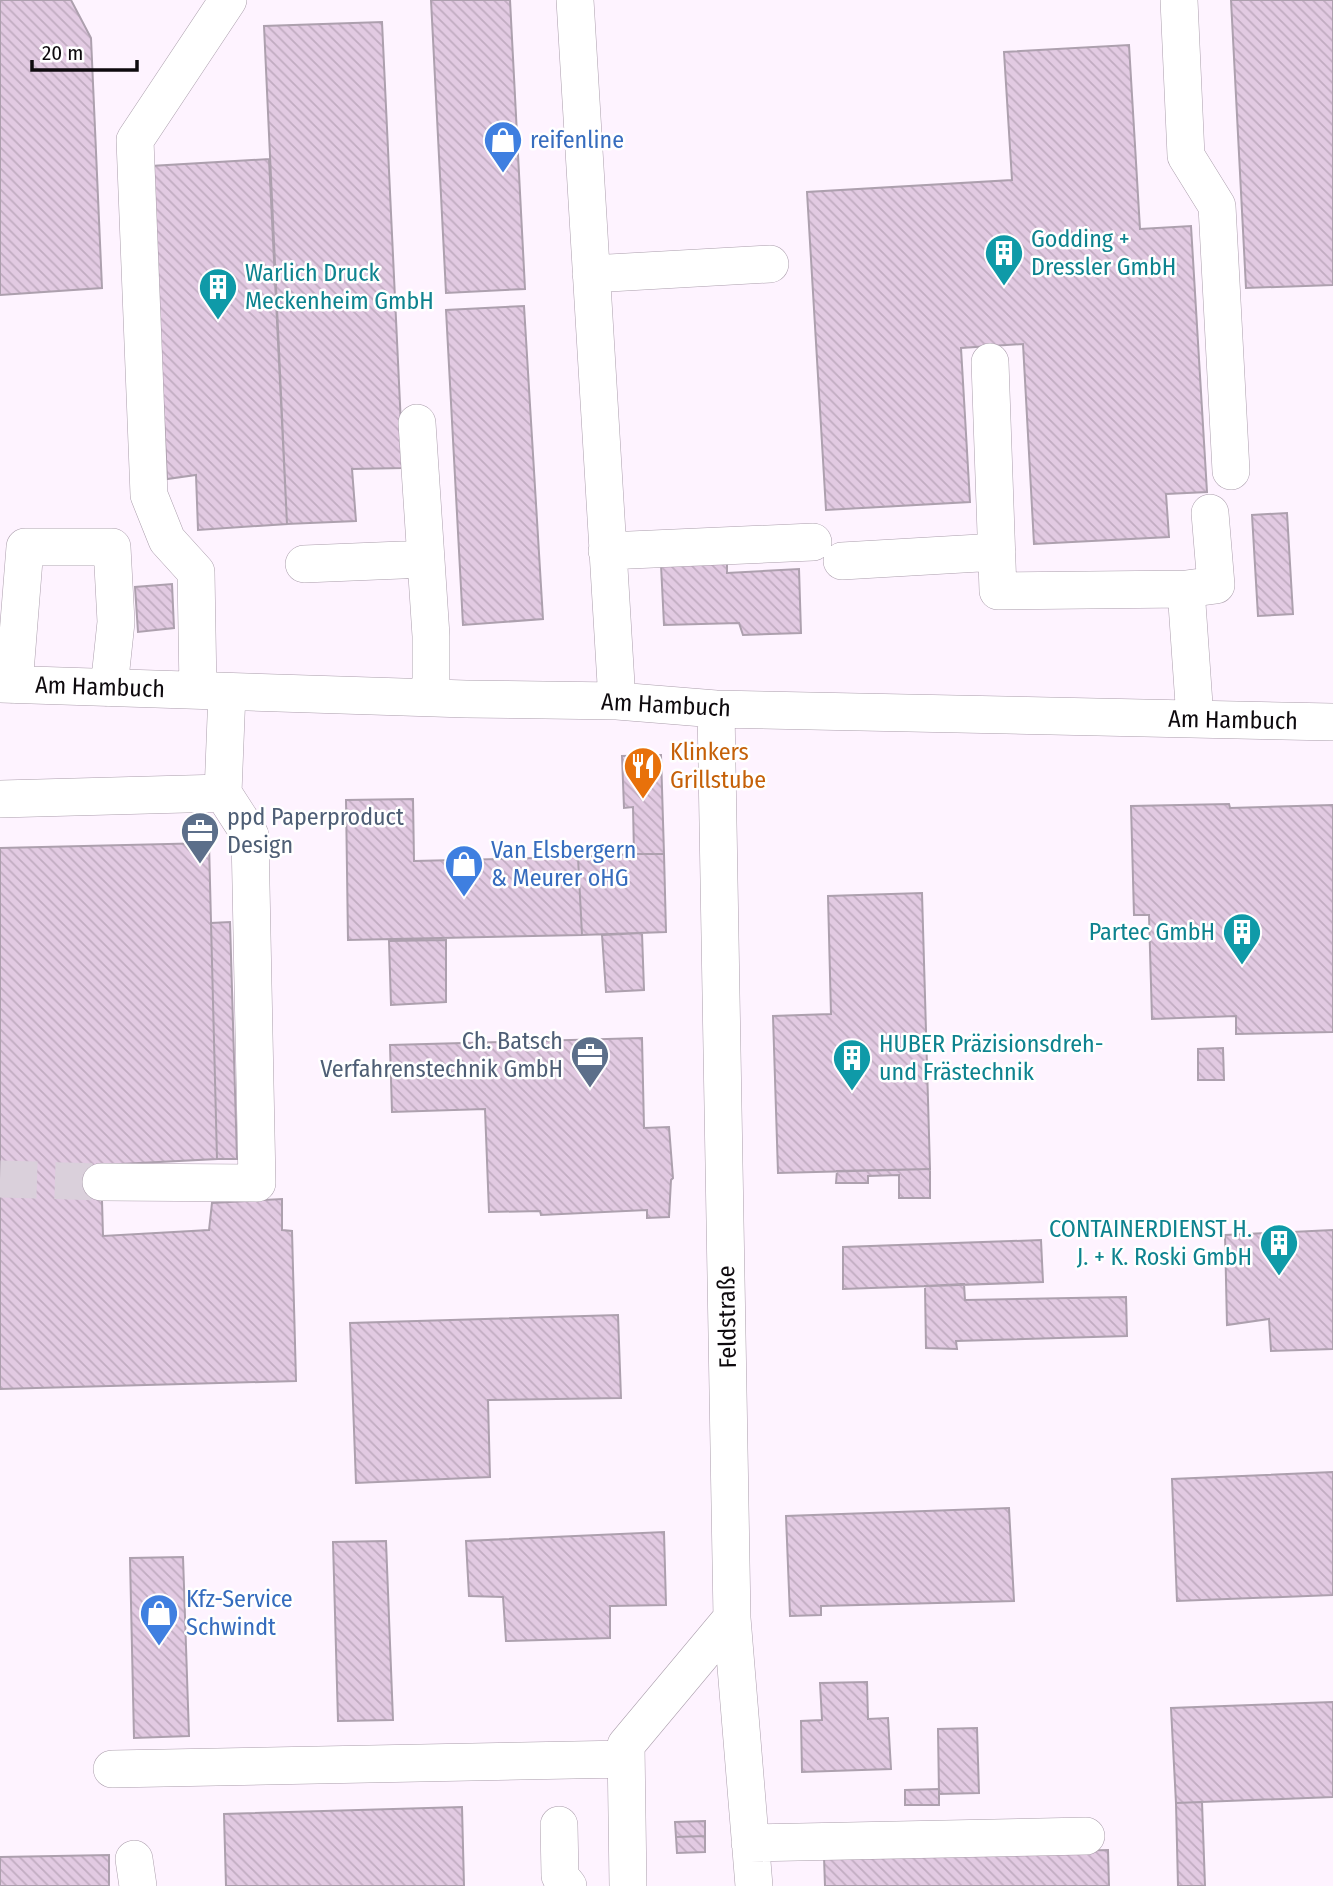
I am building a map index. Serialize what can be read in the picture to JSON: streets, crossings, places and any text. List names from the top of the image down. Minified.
{"streets":{"street":["Am Hambuch","Feldstraße"]},"crossings":[["Am Hambuch","Feldstraße"]],"places":{"shop":["reifenline","Van Elsbergern & Meurer oHG","Kfz-Service Schwindt"],"building":["Godding + Dressler GmbH","Warlich Druck Meckenheim GmbH","Partec GmbH","HUBER Präzisionsdreh- und Frästechnik","CONTAINERDIENST H. J. + K. Roski GmbH"],"restaurant":["Klinkers Grillstube"],"office":["ppd Paperproduct Design","Ch. Batsch Verfahrenstechnik GmbH"]},"scale_bar":"20 m"}
